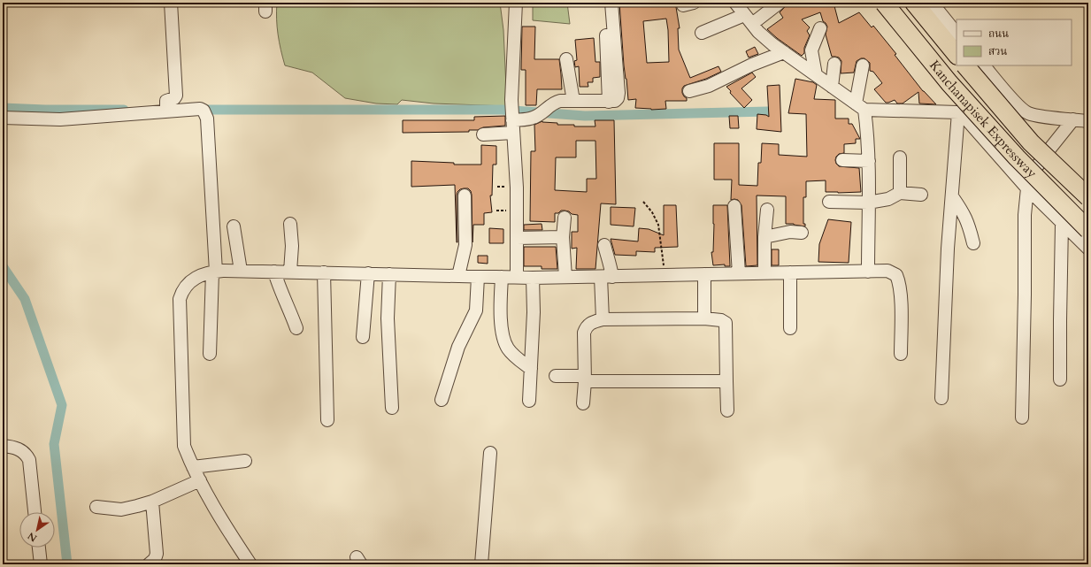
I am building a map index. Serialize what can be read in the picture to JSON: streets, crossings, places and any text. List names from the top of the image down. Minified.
{"streets":{"highway":["Kanchanapisek Expressway"]},"legend":["ถนน","สวน"],"north":"bottom left"}
